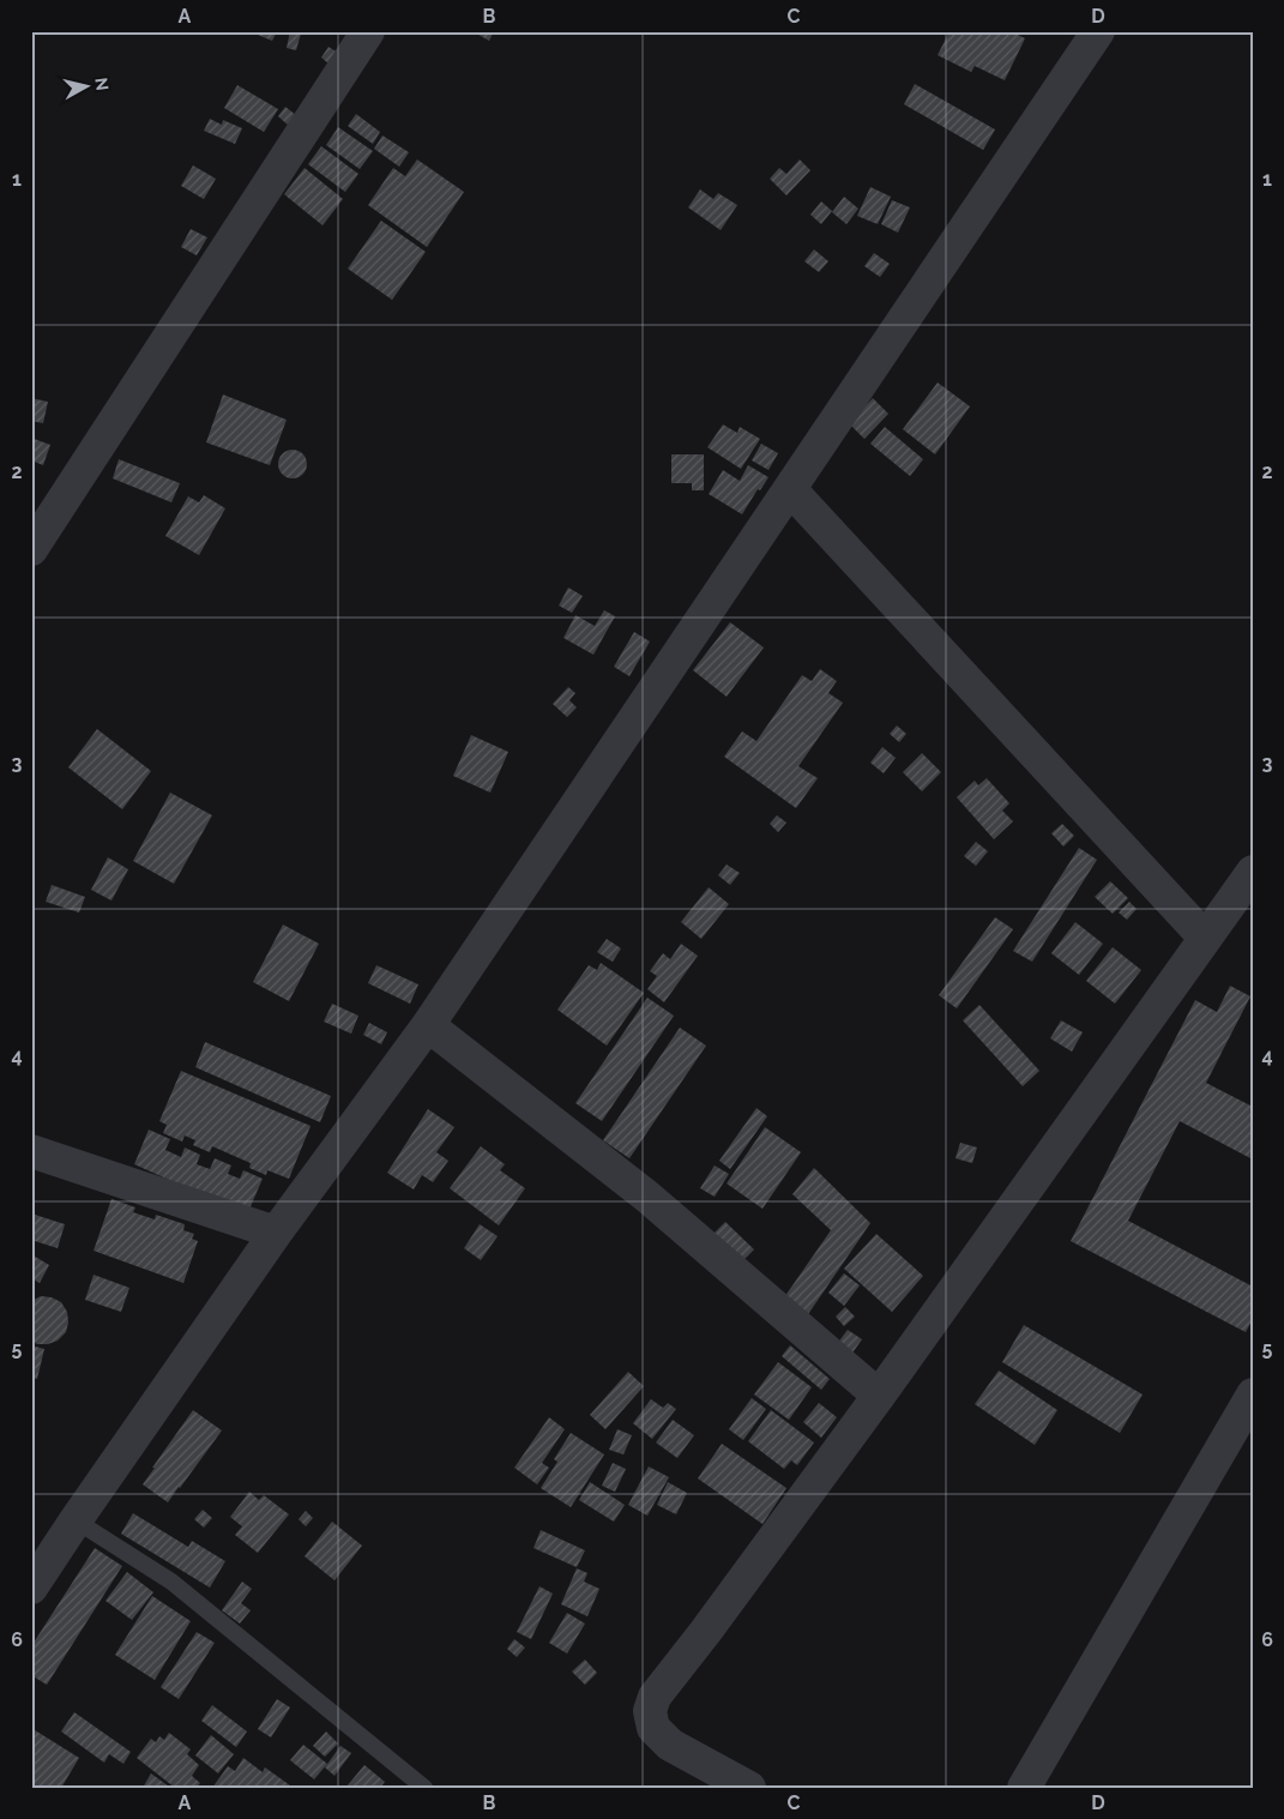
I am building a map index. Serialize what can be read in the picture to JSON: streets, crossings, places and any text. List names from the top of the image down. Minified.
{"north":"right","grid":{"columns":["A","B","C","D"],"rows":["1","2","3","4","5","6"]}}
